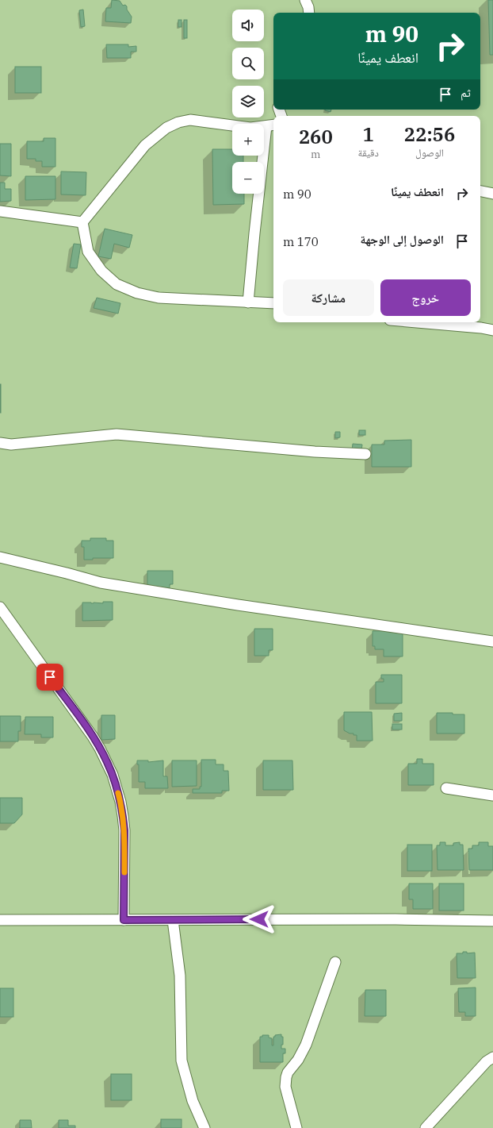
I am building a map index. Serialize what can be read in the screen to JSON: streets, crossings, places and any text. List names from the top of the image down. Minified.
{"page":{"map_buttons":["+","−"],"turn":["90 m","انعطف يمينًا"],"then":"ثم","eta":["22:56","الوصول","1","دقيقة","260","m"],"list":[{"name":"انعطف يمينًا","value":"90 m"},{"name":"الوصول إلى الوجهة","value":"170 m"}],"buttons":["خروج","مشاركة"]}}
